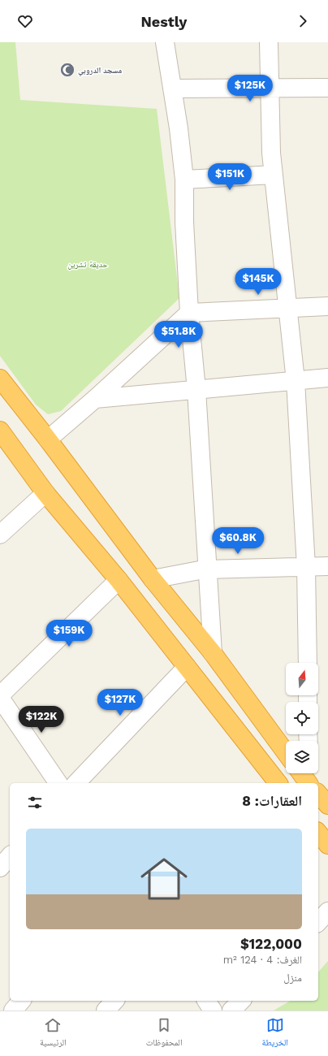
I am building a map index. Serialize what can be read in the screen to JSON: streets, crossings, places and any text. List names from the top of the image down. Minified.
{"parks":["حديقة تشرين"],"places":{"mosque":["مسجد الدروبي"]},"north":"top","page":{"header":"Nestly","price":["$125K","$151K","$145K","$51.8K","$60.8K","$159K","$127K","$122K"],"heading":"العقارات: 8","list":[{"name":"$122,000","note":"الغرف: 4 · 124 m² · منزل"}],"tabs":["الخريطة","المحفوظات","الرئيسية"]}}
